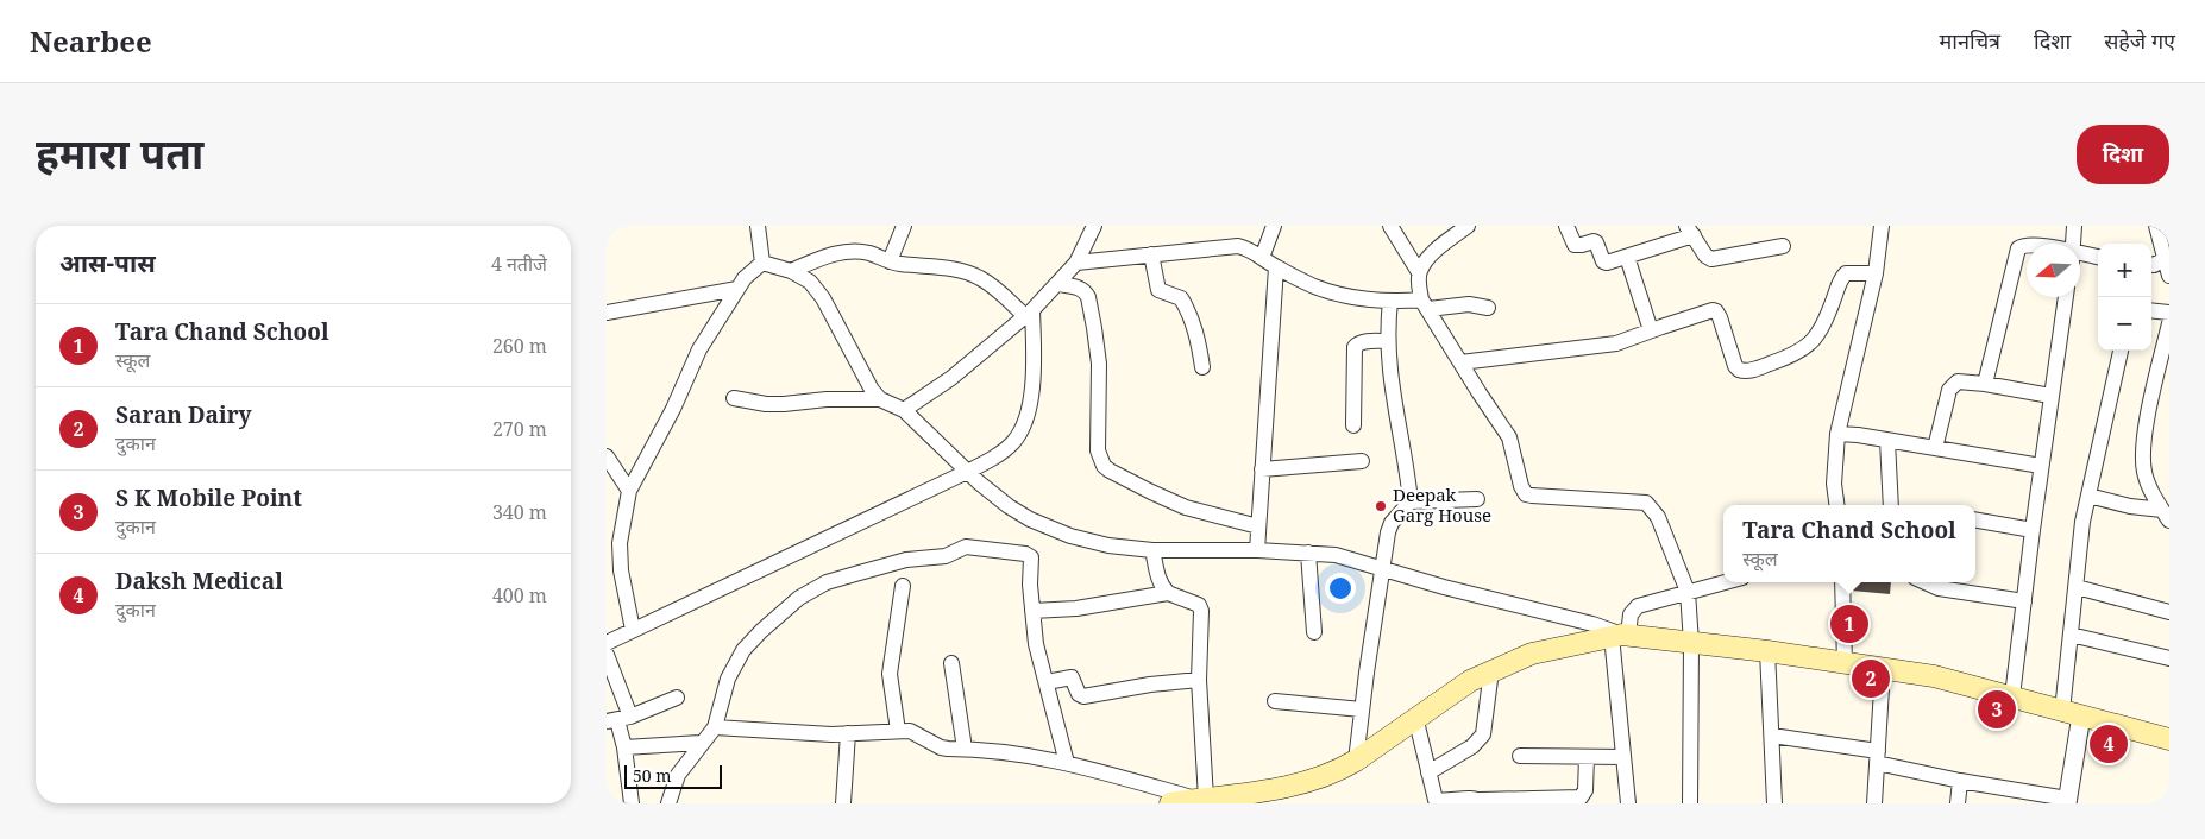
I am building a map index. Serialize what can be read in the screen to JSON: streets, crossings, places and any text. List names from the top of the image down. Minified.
{"places":["Deepak Garg House"],"scale_bar":"50 m","north":"left","page":{"header":"Nearbee","nav":["मानचित्र","दिशा","सहेजे गए"],"title":"हमारा पता","buttons":"दिशा","heading":["आस-पास","4 नतीजे"],"map_buttons":["+","−"],"list":[{"mark":"1","name":"Tara Chand School","note":"स्कूल","value":"260 m"},{"mark":"2","name":"Saran Dairy","note":"दुकान","value":"270 m"},{"mark":"3","name":"S K Mobile Point","note":"दुकान","value":"340 m"},{"mark":"4","name":"Daksh Medical","note":"दुकान","value":"400 m"}],"popup":["Tara Chand School","स्कूल"],"pins":["1","2","3","4"],"scale":"50 m"}}
